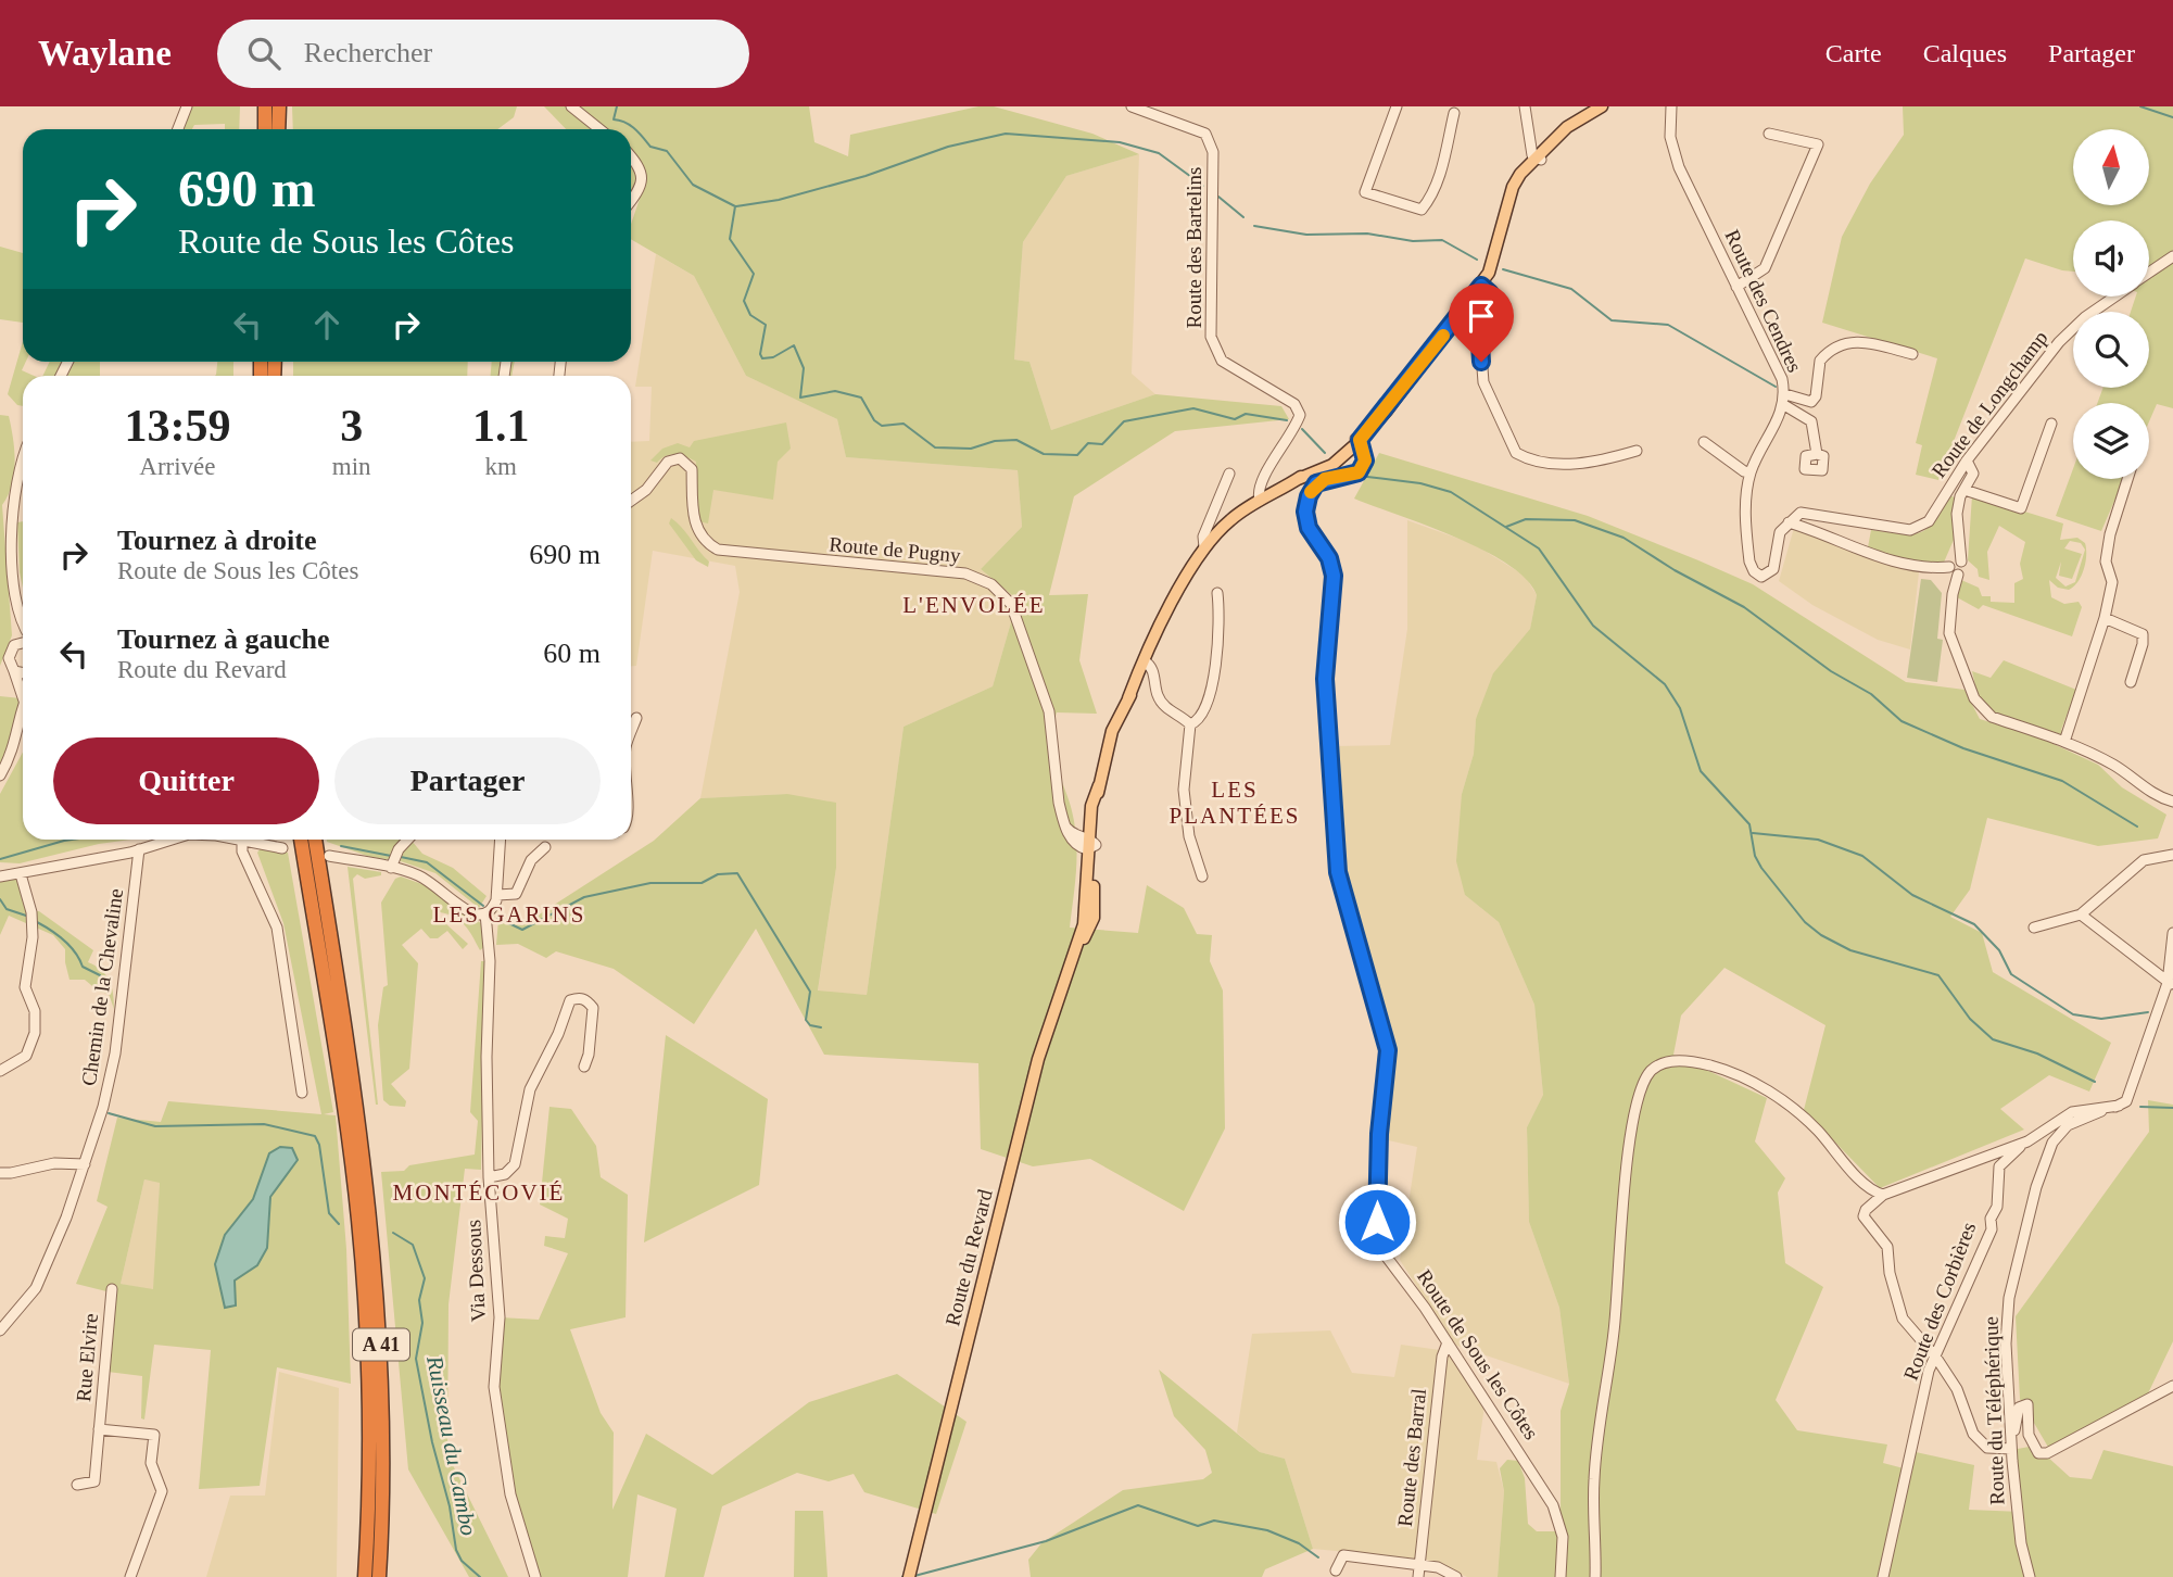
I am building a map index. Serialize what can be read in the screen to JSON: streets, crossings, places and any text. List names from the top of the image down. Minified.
{"streets":{"highway":["A 41"],"main road":["Route du Revard"],"street":["Route des Bartelins","Route des Cendres","Route de Longchamp","Route de Pugny","Chemin de la Chevaline","Via Dessous","Route des Corbières","Route de Sous les Côtes","Rue Elvire","Route du Téléphérique","Route des Barral"]},"crossings":[["Route des Bartelins","Route du Revard"],["Route des Cendres","Route de Longchamp"],["Route de Pugny","Route du Revard"],["Route du Revard","Route de Sous les Côtes"],["Route de Sous les Côtes","Route des Barral"]],"districts":["L'ENVOLÉE","LES PLANTÉES","LES GARINS","MONTÉCOVIÉ"],"water":["Ruisseau du Cambo"],"north":"top","page":{"header":"Waylane","search":"Rechercher","nav":["Carte","Calques","Partager"],"turn":["690 m","Route de Sous les Côtes"],"eta":["13:59","Arrivée","3","min","1.1","km"],"list":[{"name":"Tournez à droite","note":"Route de Sous les Côtes","value":"690 m"},{"name":"Tournez à gauche","note":"Route du Revard","value":"60 m"}],"buttons":["Quitter","Partager"]}}
